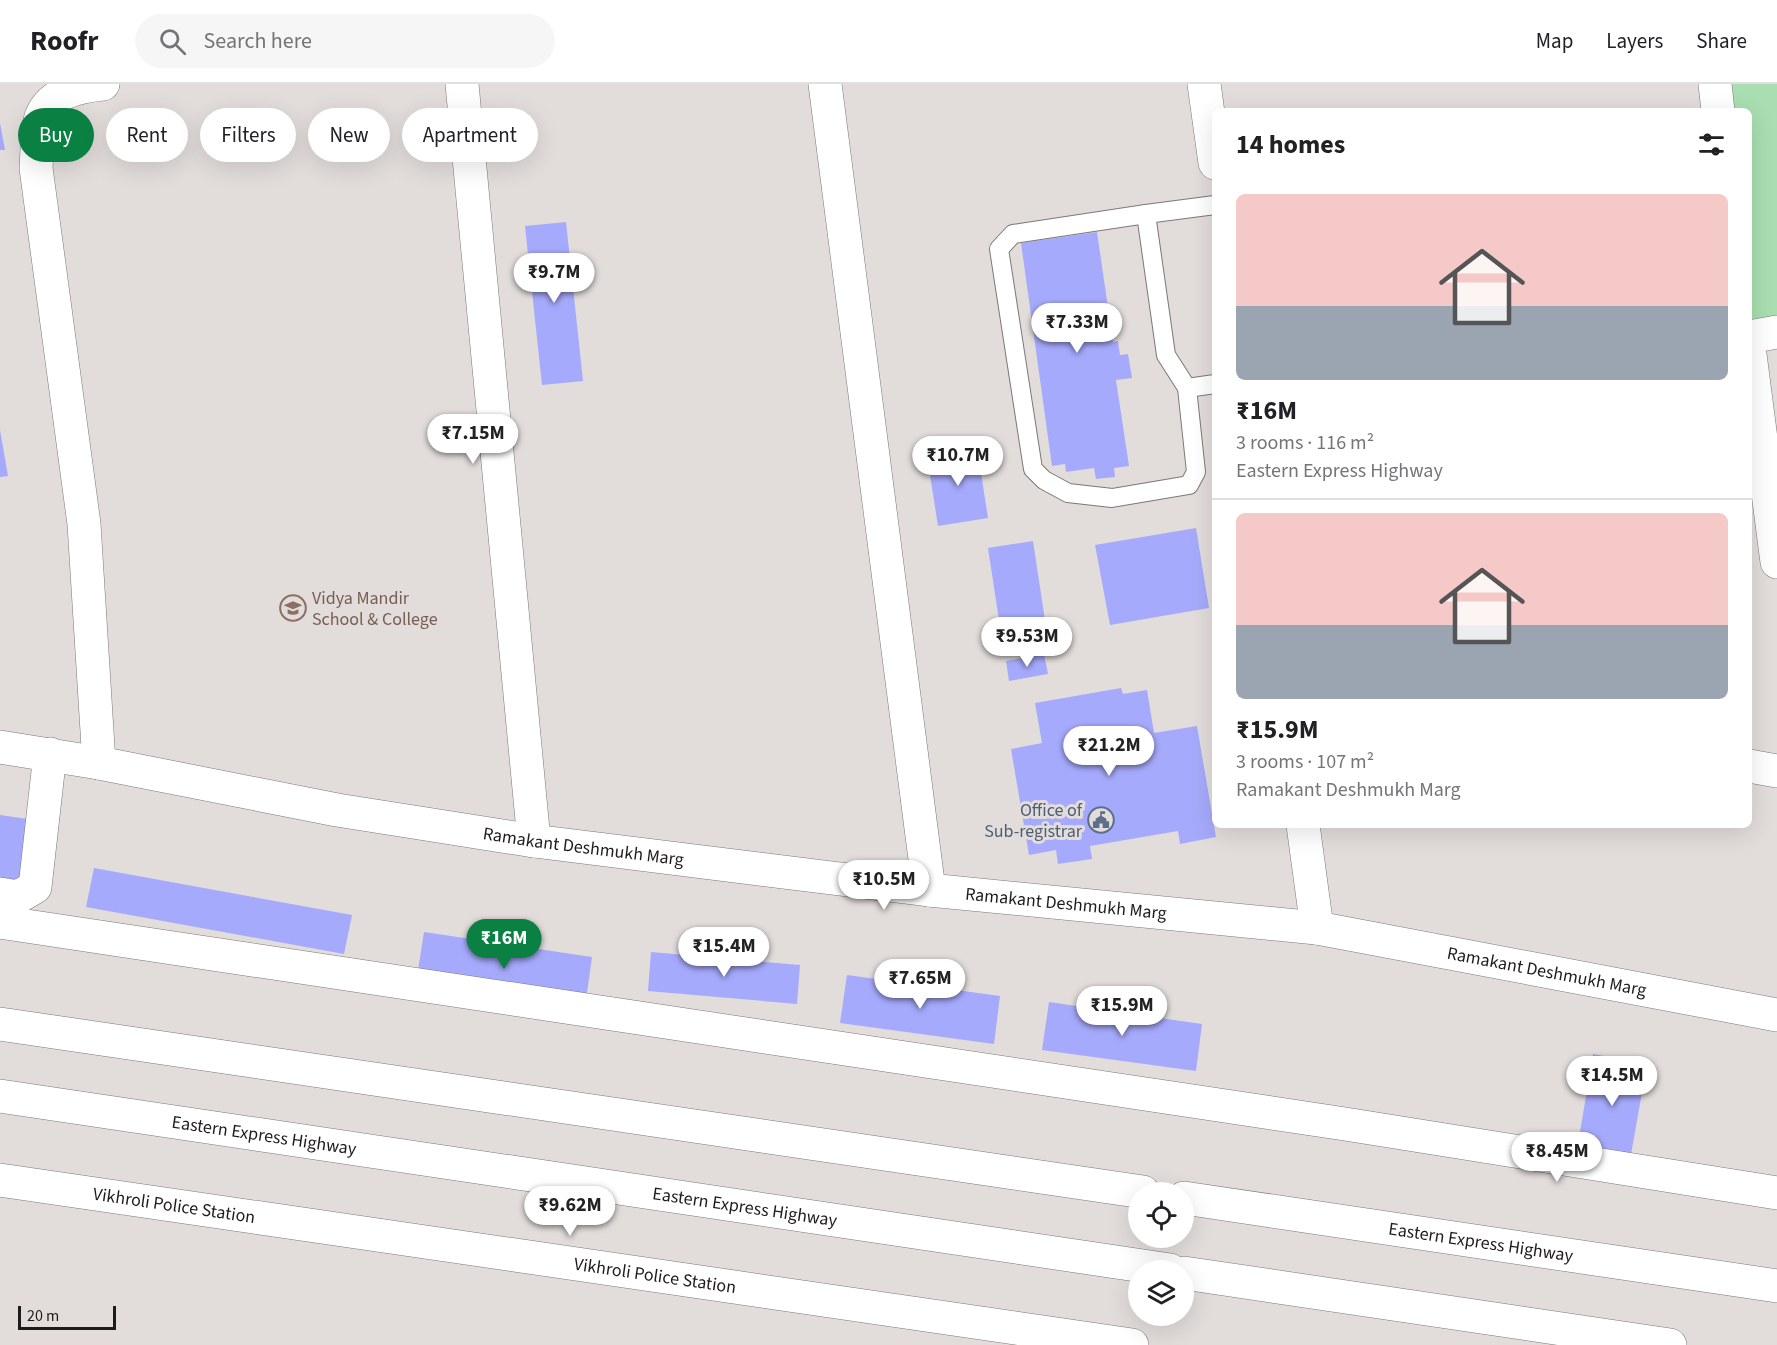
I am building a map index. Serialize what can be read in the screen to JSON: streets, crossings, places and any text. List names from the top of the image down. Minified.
{"streets":{"main road":["Ramakant Deshmukh Marg","Eastern Express Highway","Vikhroli Police Station"]},"places":{"school or university":["Vidya Mandir School & College"],"public building":["Office of Sub-registrar"]},"scale_bar":"20 m","page":{"header":"Roofr","search":"Search here","nav":["Map","Layers","Share"],"chip":["Buy","Rent","Filters","New","Apartment"],"heading":"14 homes","list":[{"name":"₹16M","note":"3 rooms · 116 m² · Eastern Express Highway"},{"name":"₹15.9M","note":"3 rooms · 107 m² · Ramakant Deshmukh Marg"}],"price":["₹9.7M","₹7.33M","₹7.15M","₹10.7M","₹9.53M","₹21.2M","₹10.5M","₹16M","₹15.4M","₹7.65M","₹15.9M","₹14.5M","₹8.45M","₹9.62M"],"scale":"20 m"}}
